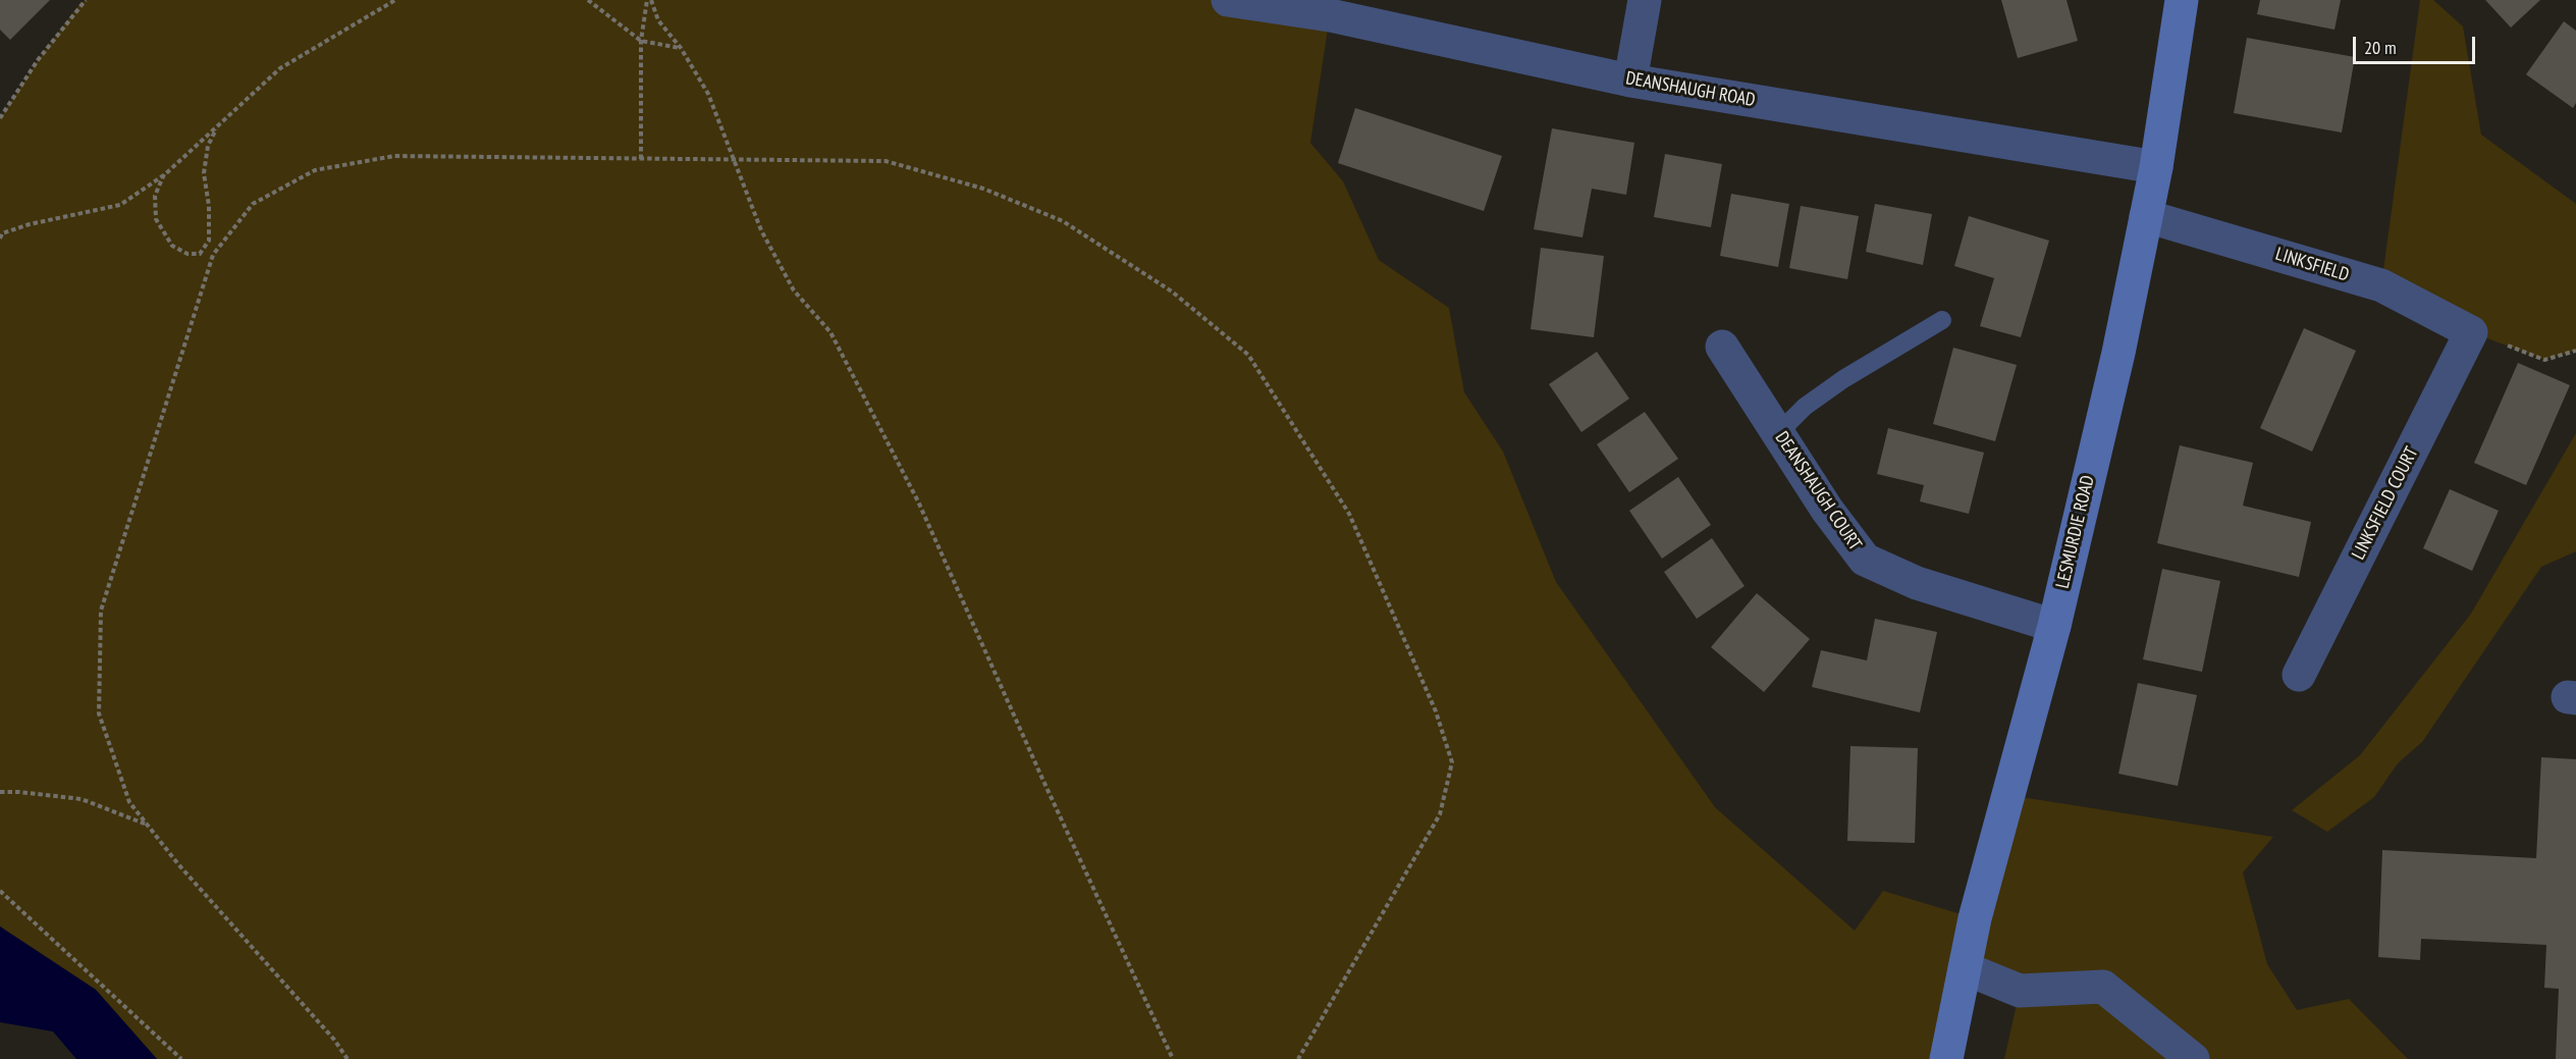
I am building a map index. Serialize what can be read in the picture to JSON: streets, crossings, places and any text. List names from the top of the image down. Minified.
{"streets":{"street":["DEANSHAUGH ROAD","LINKSFIELD","DEANSHAUGH COURT","LINKSFIELD COURT","LESMURDIE ROAD"]},"crossings":[["DEANSHAUGH ROAD","LESMURDIE ROAD"],["LINKSFIELD","LINKSFIELD COURT"],["LINKSFIELD","LESMURDIE ROAD"],["DEANSHAUGH COURT","LESMURDIE ROAD"]],"scale_bar":"20 m"}
